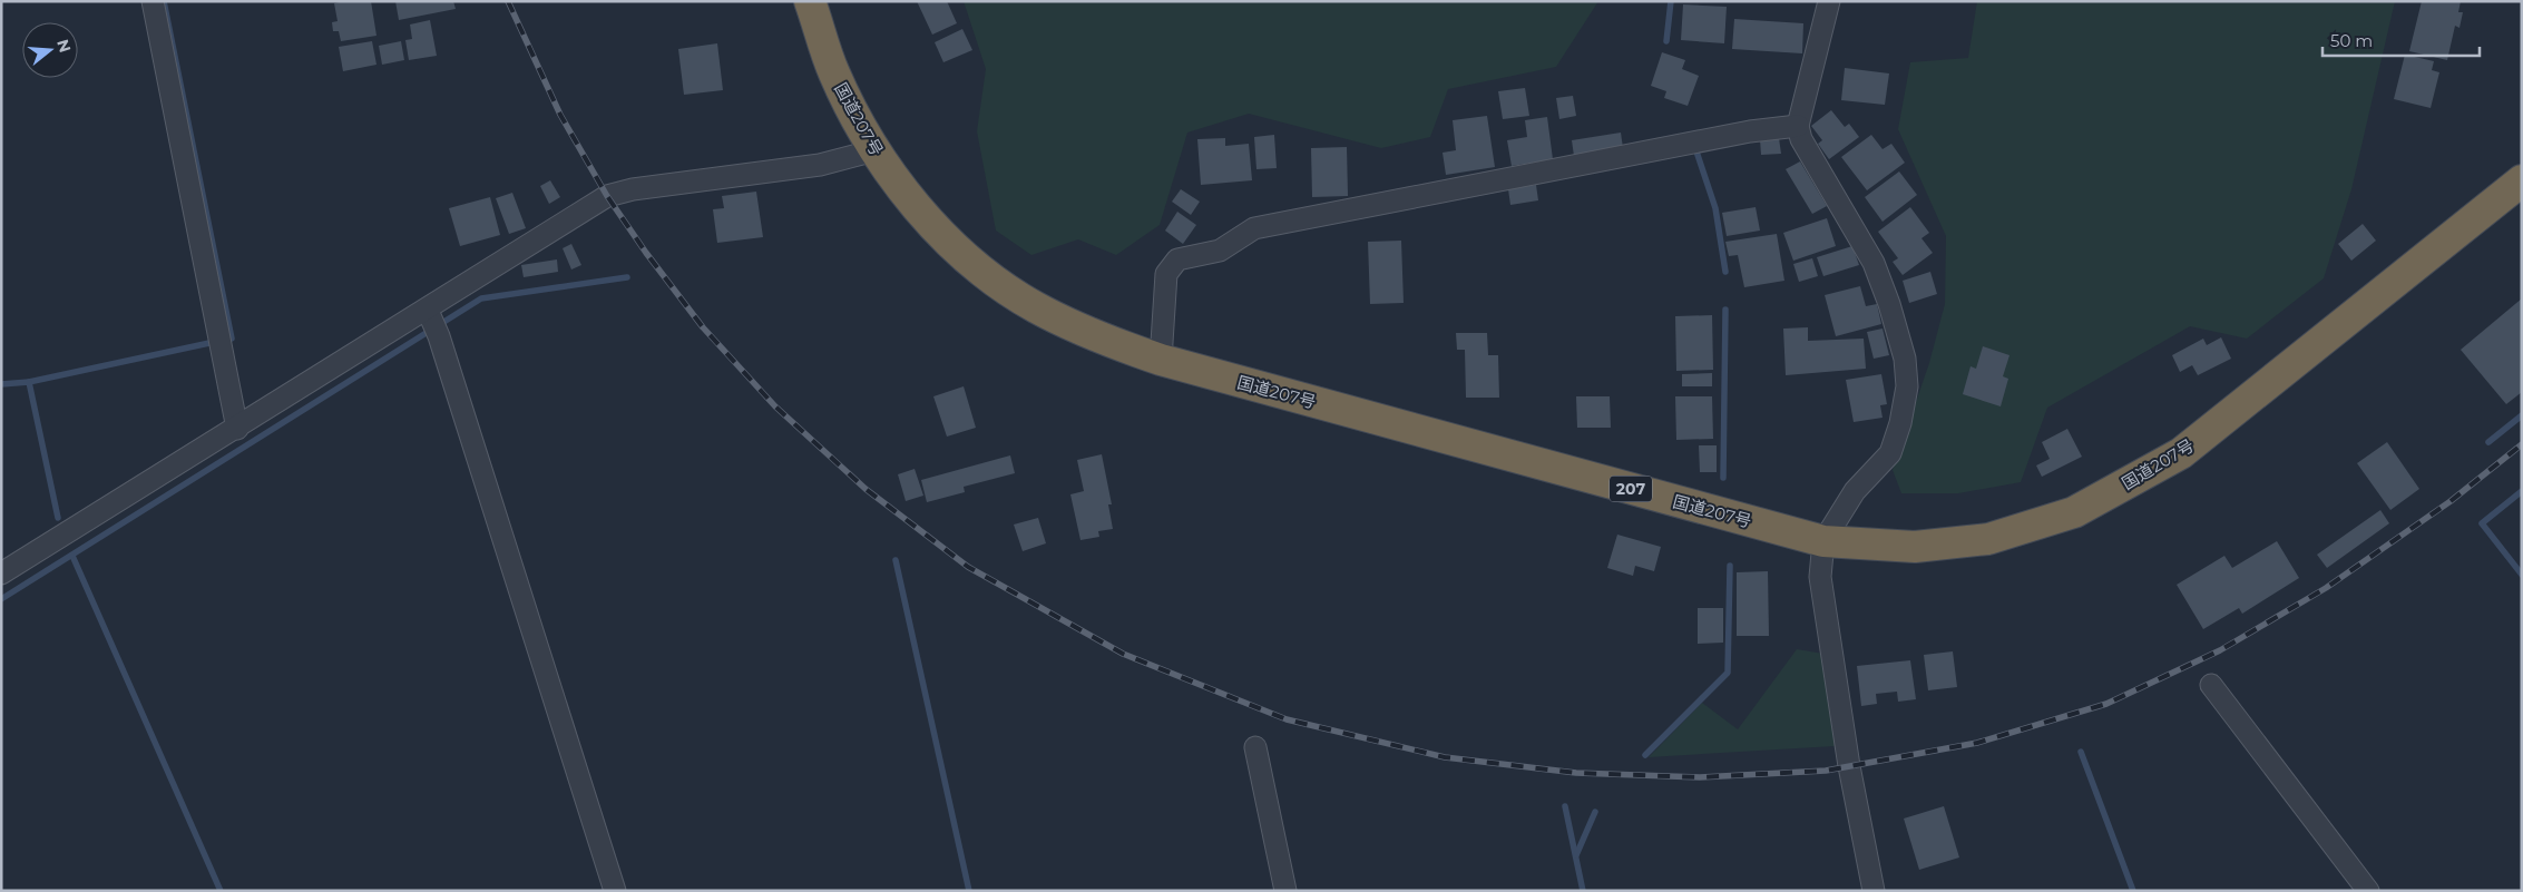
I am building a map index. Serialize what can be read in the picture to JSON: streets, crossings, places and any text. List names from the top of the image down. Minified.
{"streets":{"highway":["国道207号","207"]},"scale_bar":"50 m","north":"right"}
